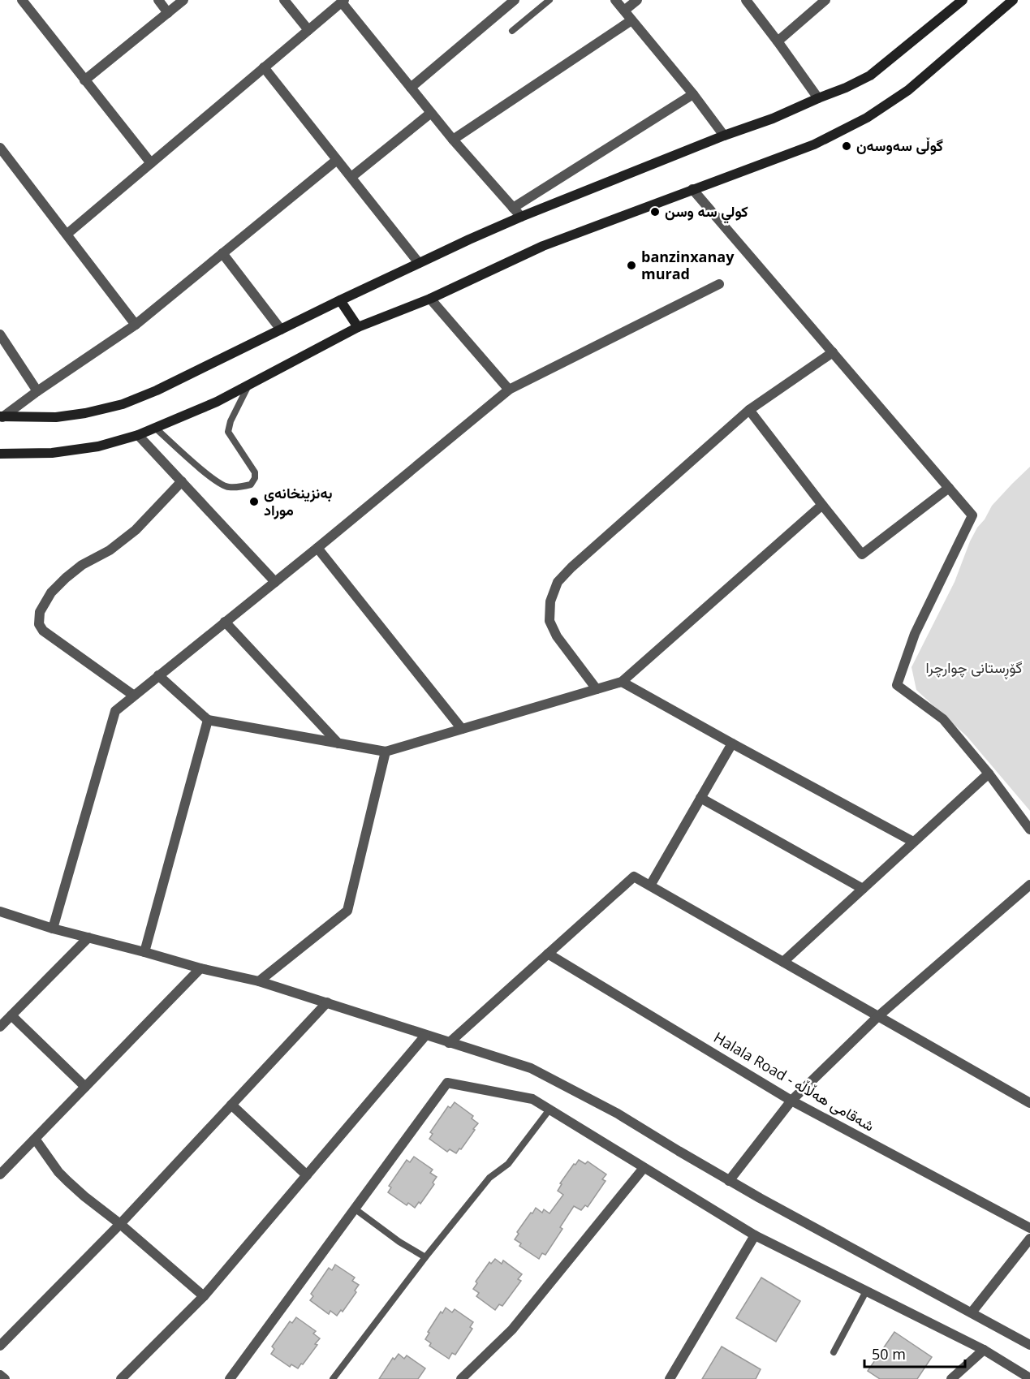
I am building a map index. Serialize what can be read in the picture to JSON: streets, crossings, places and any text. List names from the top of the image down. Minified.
{"streets":{"street":["Halala Road - شەقامی هەڵاڵە"]},"parks":["گۆڕستانی چوارچرا"],"places":["گوڵی سەوسەن","كولي سه وسن","banzinxanay murad","بەنزینخانەی موراد"],"scale_bar":"50 m"}
